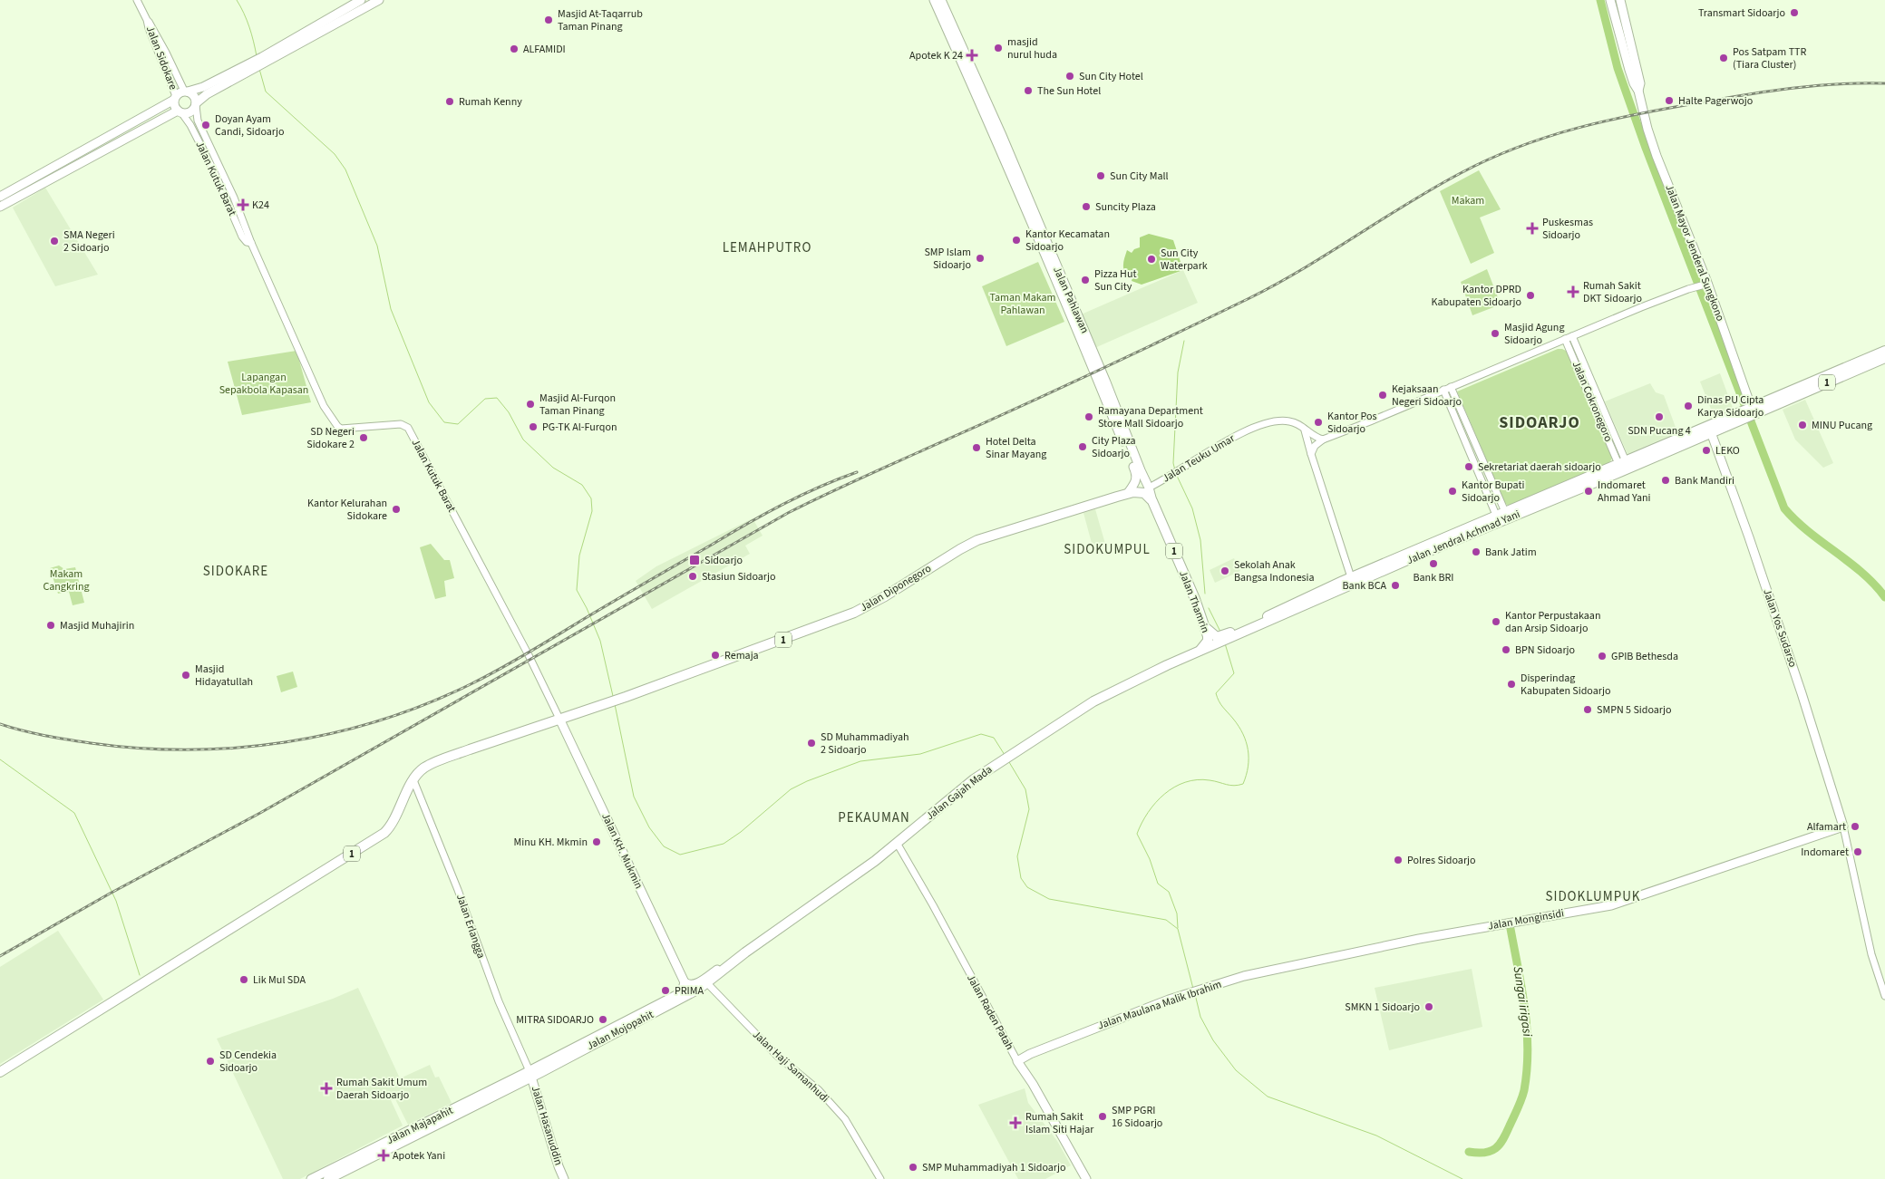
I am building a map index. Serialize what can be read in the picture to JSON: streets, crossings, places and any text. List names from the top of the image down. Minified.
{"streets":{"highway":["1","Jalan Jendral Achmad Yani","Jalan Diponegoro","Jalan Thamrin","Jalan Gajah Mada","Jalan Mojopahit","Jalan Majapahit"],"main road":["Jalan Mayor Jenderal Sungkono","Jalan Pahlawan","Jalan Yos Sudarso","Jalan KH. Mukmin","Jalan Monginsidi","Jalan Maulana Malik Ibrahim","Jalan Raden Patah","Jalan Hasanuddin"],"street":["Jalan Sidokare","Jalan Kutuk Barat","Jalan Cokronegoro","Jalan Teuku Umar","Jalan Erlangga","Jalan Haji Samanhudi"]},"crossings":[["Jalan Sidokare","Jalan Kutuk Barat"],["Jalan Kutuk Barat","1"],["Jalan Kutuk Barat","Jalan Diponegoro"],["Jalan Kutuk Barat","Jalan KH. Mukmin"],["Jalan Mayor Jenderal Sungkono","1"],["Jalan Mayor Jenderal Sungkono","Jalan Jendral Achmad Yani"],["Jalan Pahlawan","1"],["Jalan Pahlawan","Jalan Teuku Umar"],["Jalan Pahlawan","Jalan Thamrin"],["1","Jalan Jendral Achmad Yani"],["1","Jalan Diponegoro"],["1","Jalan Thamrin"],["1","Jalan KH. Mukmin"],["1","Jalan Erlangga"],["Jalan Cokronegoro","Jalan Jendral Achmad Yani"],["Jalan Jendral Achmad Yani","Jalan Thamrin"],["Jalan Jendral Achmad Yani","Jalan Yos Sudarso"],["Jalan Jendral Achmad Yani","Jalan Gajah Mada"],["Jalan Diponegoro","Jalan KH. Mukmin"],["Jalan Thamrin","Jalan Gajah Mada"],["Jalan Yos Sudarso","Jalan Monginsidi"],["Jalan Gajah Mada","Jalan KH. Mukmin"],["Jalan Gajah Mada","Jalan Raden Patah"],["Jalan Gajah Mada","Jalan Mojopahit"],["Jalan Gajah Mada","Jalan Haji Samanhudi"],["Jalan KH. Mukmin","Jalan Mojopahit"],["Jalan Monginsidi","Jalan Maulana Malik Ibrahim"],["Jalan Erlangga","Jalan Mojopahit"],["Jalan Erlangga","Jalan Majapahit"],["Jalan Erlangga","Jalan Hasanuddin"],["Jalan Maulana Malik Ibrahim","Jalan Raden Patah"],["Jalan Mojopahit","Jalan Haji Samanhudi"],["Jalan Mojopahit","Jalan Majapahit"],["Jalan Mojopahit","Jalan Hasanuddin"],["Jalan Majapahit","Jalan Hasanuddin"]],"districts":["LEMAHPUTRO","SIDOARJO","SIDOKUMPUL","SIDOKARE","PEKAUMAN","SIDOKLUMPUK"],"water":["Sungai irigasi"],"parks":["Makam","Taman Makam Pahlawan","Lapangan Sepakbola Kapasan","Makam Cangkring"],"places":{"other":["Transmart Sidoarjo","Masjid At-Taqarrub Taman Pinang","masjid nurul huda","ALFAMIDI","Pos Satpam TTR (Tiara Cluster)","Sun City Hotel","The Sun Hotel","Halte Pagerwojo","Rumah Kenny","Doyan Ayam Candi, Sidoarjo","Sun City Mall","Suncity Plaza","Kantor Kecamatan Sidoarjo","SMA Negeri 2 Sidoarjo","SMP Islam Sidoarjo","Sun City Waterpark","Pizza Hut Sun City","Kantor DPRD Kabupaten Sidoarjo","Masjid Agung Sidoarjo","Kejaksaan Negeri Sidoarjo","Masjid Al-Furqon Taman Pinang","Dinas PU Cipta Karya Sidoarjo","Ramayana Department Store Mall Sidoarjo","SDN Pucang 4","Kantor Pos Sidoarjo","MINU Pucang","PG-TK Al-Furqon","SD Negeri Sidokare 2","City Plaza Sidoarjo","Hotel Delta Sinar Mayang","LEKO","Sekretariat daerah sidoarjo","Bank Mandiri","Kantor Bupati Sidoarjo","Indomaret Ahmad Yani","Kantor Kelurahan Sidokare","Bank Jatim","Bank BRI","Sekolah Anak Bangsa Indonesia","Stasiun Sidoarjo","Bank BCA","Kantor Perpustakaan dan Arsip Sidoarjo","Masjid Muhajirin","BPN Sidoarjo","Remaja","GPIB Bethesda","Masjid Hidayatullah","Disperindag Kabupaten Sidoarjo","SMPN 5 Sidoarjo","SD Muhammadiyah 2 Sidoarjo","Alfamart","Minu KH. Mkmin","Indomaret","Polres Sidoarjo","Lik Mul SDA","PRIMA","SMKN 1 Sidoarjo","MITRA SIDOARJO","SD Cendekia Sidoarjo","SMP PGRI 16 Sidoarjo","SMP Muhammadiyah 1 Sidoarjo"],"health":["Apotek K 24","K24","Puskesmas Sidoarjo","Rumah Sakit DKT Sidoarjo","Rumah Sakit Umum Daerah Sidoarjo","Rumah Sakit Islam Siti Hajar","Apotek Yani"],"transit":["Sidoarjo"]}}
